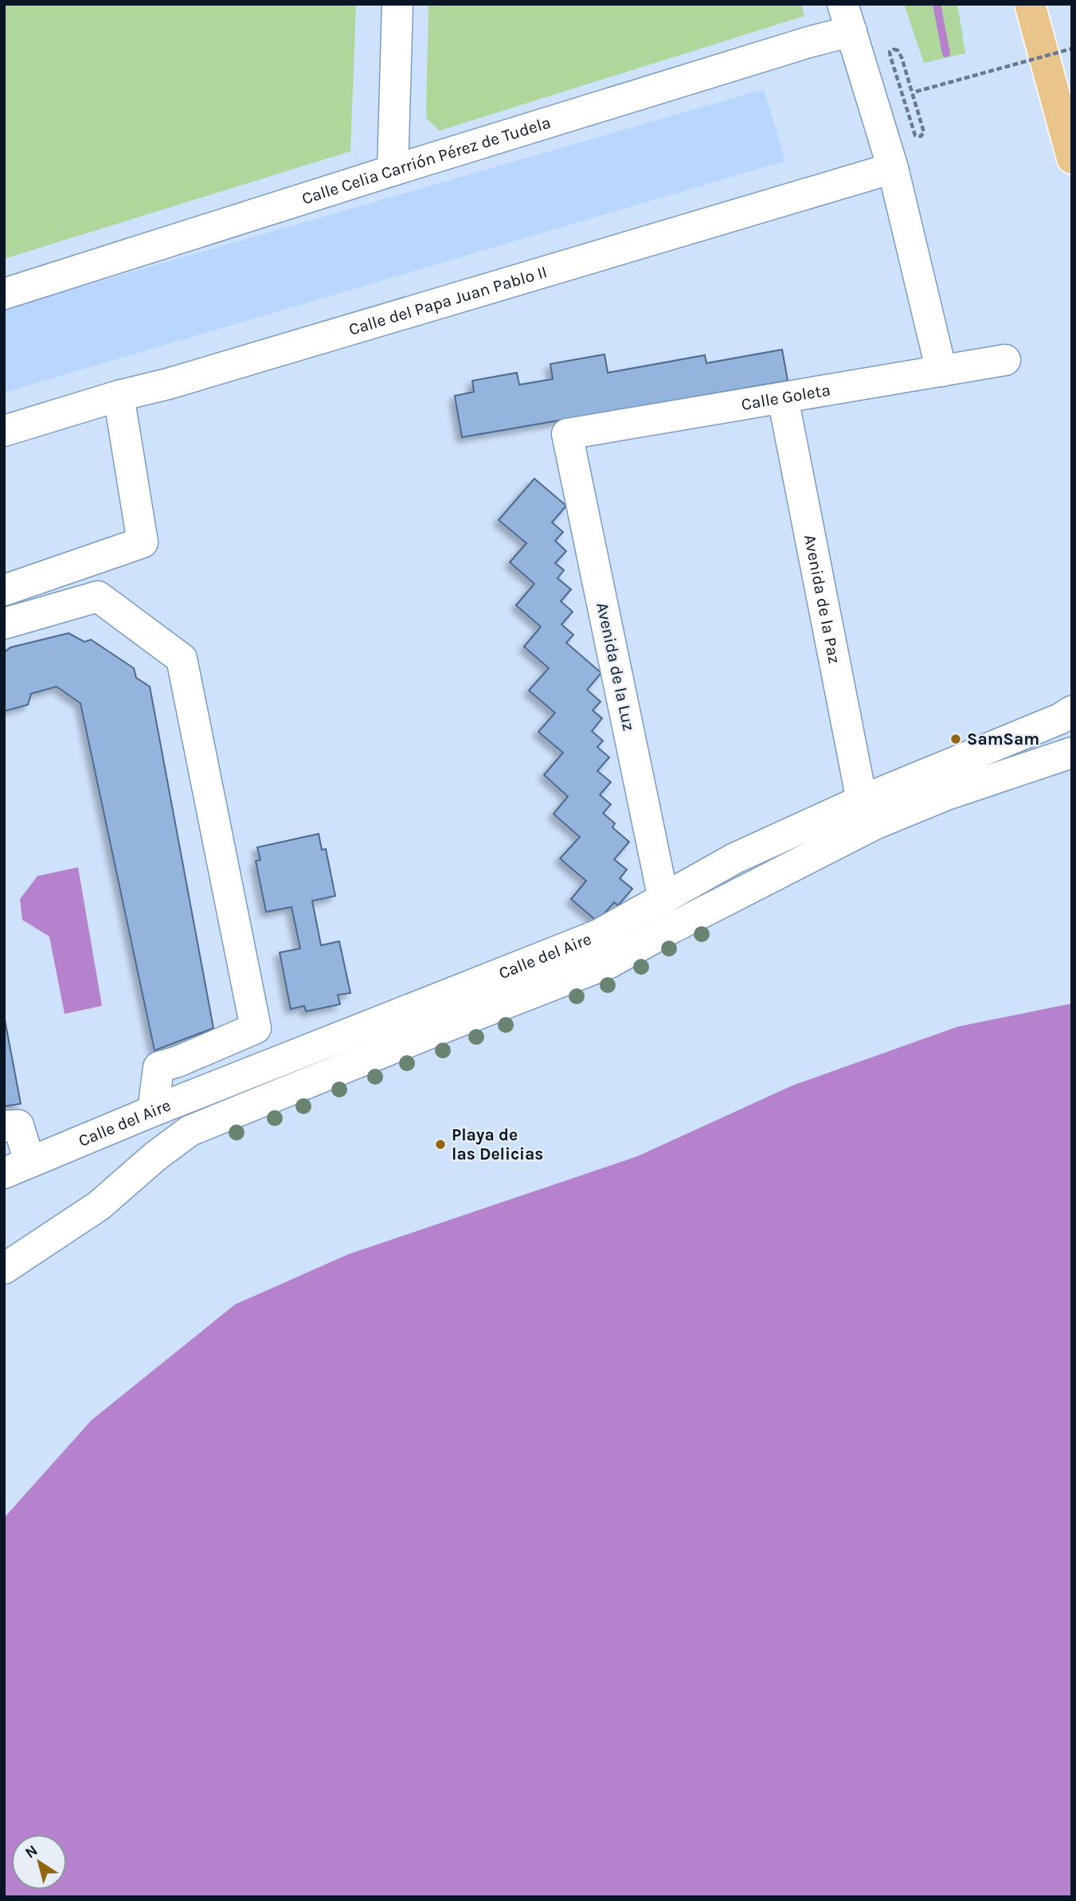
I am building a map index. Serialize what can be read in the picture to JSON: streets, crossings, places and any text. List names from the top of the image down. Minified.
{"streets":{"street":["Calle Celia Carrión Pérez de Tudela","Calle del Papa Juan Pablo II","Calle Goleta","Avenida de la Paz","Avenida de la Luz","Calle del Aire"]},"crossings":[["Calle Goleta","Avenida de la Paz"],["Calle Goleta","Avenida de la Luz"],["Avenida de la Paz","Calle del Aire"],["Avenida de la Luz","Calle del Aire"]],"places":["SamSam","Playa de las Delicias"],"north":"top left"}
